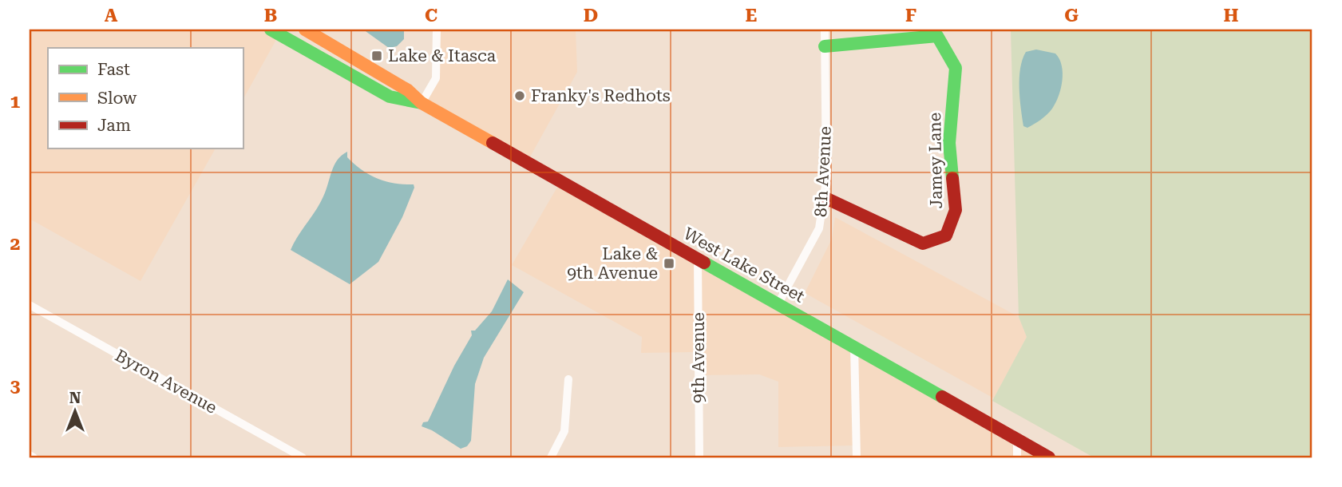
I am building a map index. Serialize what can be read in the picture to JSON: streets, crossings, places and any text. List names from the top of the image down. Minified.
{"streets":{"main road":["Jamey Lane","West Lake Street"],"street":["8th Avenue","9th Avenue","Byron Avenue"]},"crossings":[["Jamey Lane","8th Avenue"],["8th Avenue","West Lake Street"],["West Lake Street","9th Avenue"]],"places":{"transit":["Lake & Itasca","Lake & 9th Avenue"],"other":["Franky's Redhots"]},"legend":["Fast","Slow","Jam"],"north":"top","grid":{"columns":["A","B","C","D","E","F","G","H"],"rows":["1","2","3"]}}
